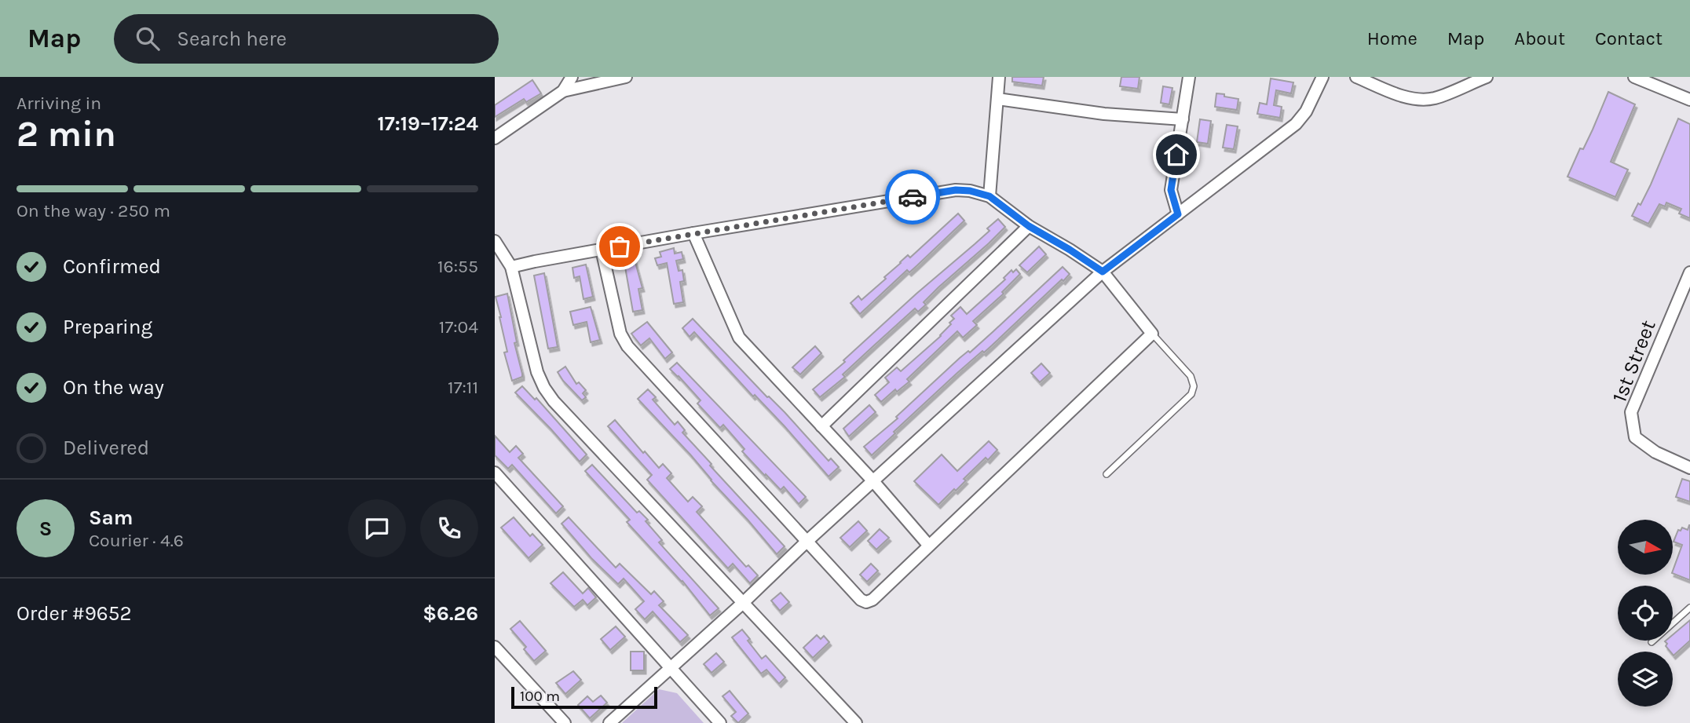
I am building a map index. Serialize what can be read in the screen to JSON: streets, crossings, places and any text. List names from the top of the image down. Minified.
{"streets":{"street":["1st Street"]},"scale_bar":"100 m","north":"right","page":{"header":"Map","search":"Search here","nav":["Home","Map","About","Contact"],"heading":["2 min","Arriving in","17:19–17:24"],"panel":["Sam","Courier · 4.6","Order #9652","$6.26"],"bar":"On the way · 250 m","list":[["Confirmed","16:55"],["Preparing","17:04"],["On the way","17:11"],"Delivered"],"round":"S","scale":"100 m"}}
